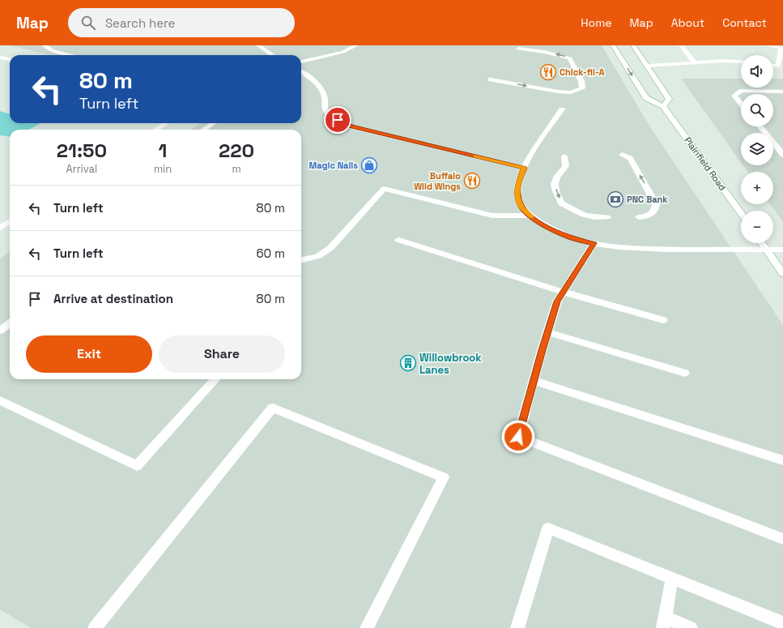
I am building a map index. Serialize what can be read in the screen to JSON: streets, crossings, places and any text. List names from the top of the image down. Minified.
{"streets":{"main road":["Plainfield Road"]},"places":{"restaurant":["Chick-fil-A","Buffalo Wild Wings"],"shop":["Magic Nails"],"bank":["PNC Bank"],"building":["Willowbrook Lanes"]},"page":{"header":"Map","search":"Search here","nav":["Home","Map","About","Contact"],"map_buttons":["+","−"],"turn":["80 m","Turn left"],"eta":["21:50","Arrival","1","min","220","m"],"list":[{"name":"Turn left","value":"80 m"},{"name":"Turn left","value":"60 m"},{"name":"Arrive at destination","value":"80 m"}],"buttons":["Exit","Share"]}}
